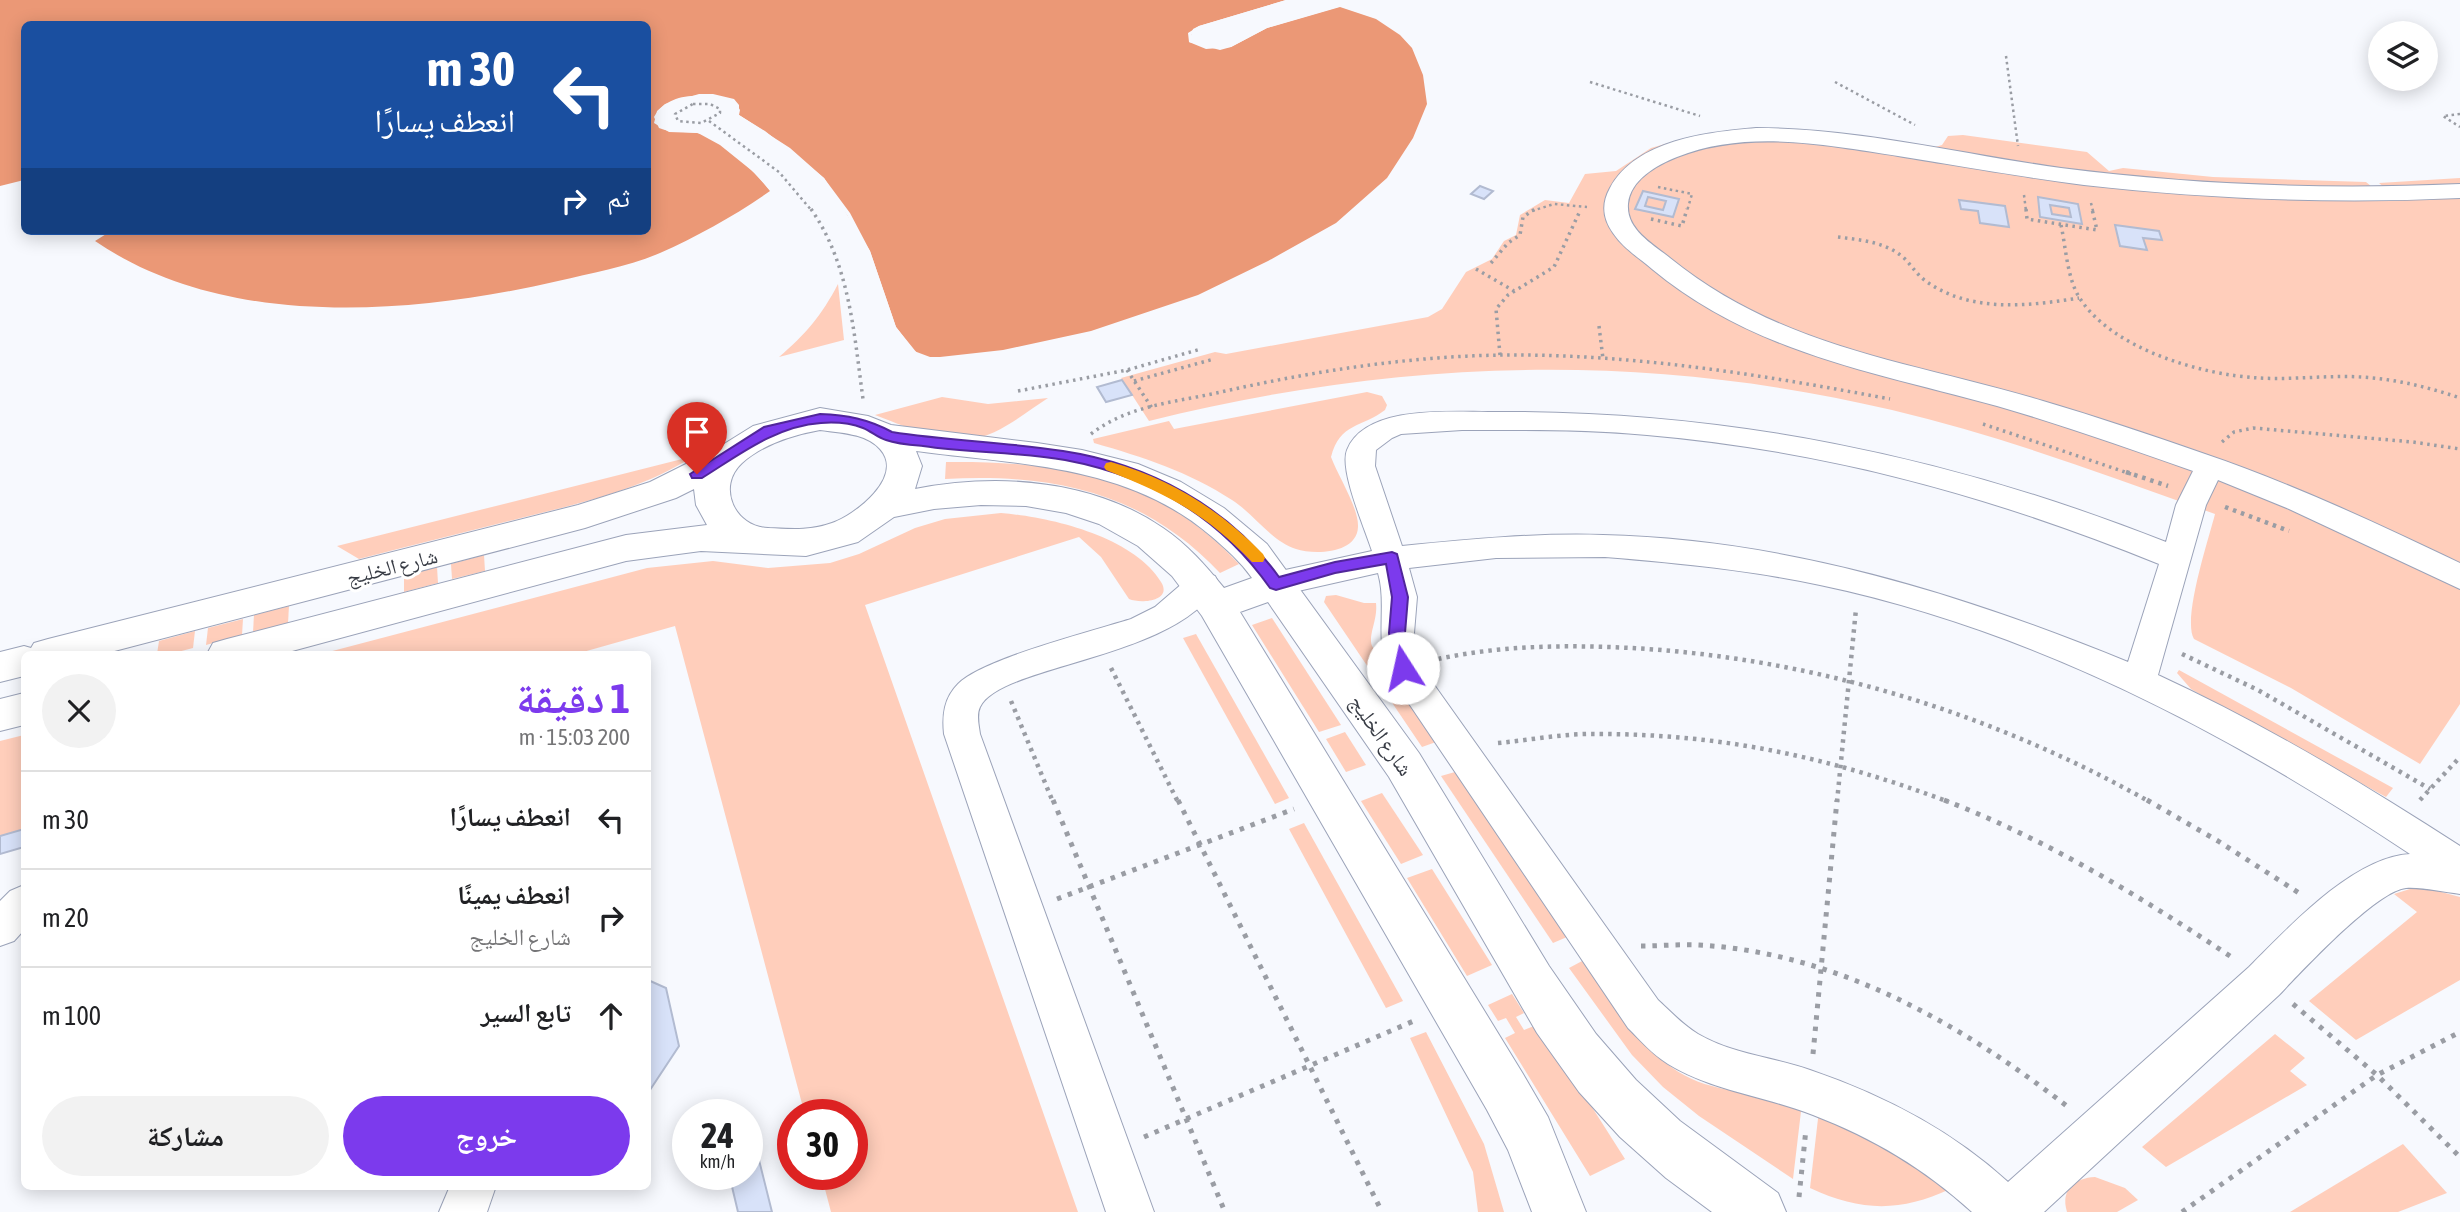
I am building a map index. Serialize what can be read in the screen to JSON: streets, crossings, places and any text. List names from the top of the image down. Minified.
{"streets":{"main road":["شارع الخليج"]},"page":{"turn":["30 m","انعطف يسارًا"],"then":"ثم","heading":["1 دقيقة","200 m · 15:03"],"list":[{"name":"انعطف يسارًا","value":"30 m"},{"name":"انعطف يمينًا","note":"شارع الخليج","value":"20 m"},{"name":"تابع السير","value":"100 m"}],"buttons":["خروج","مشاركة"],"speed":"24 km/h","limit":"30"}}
